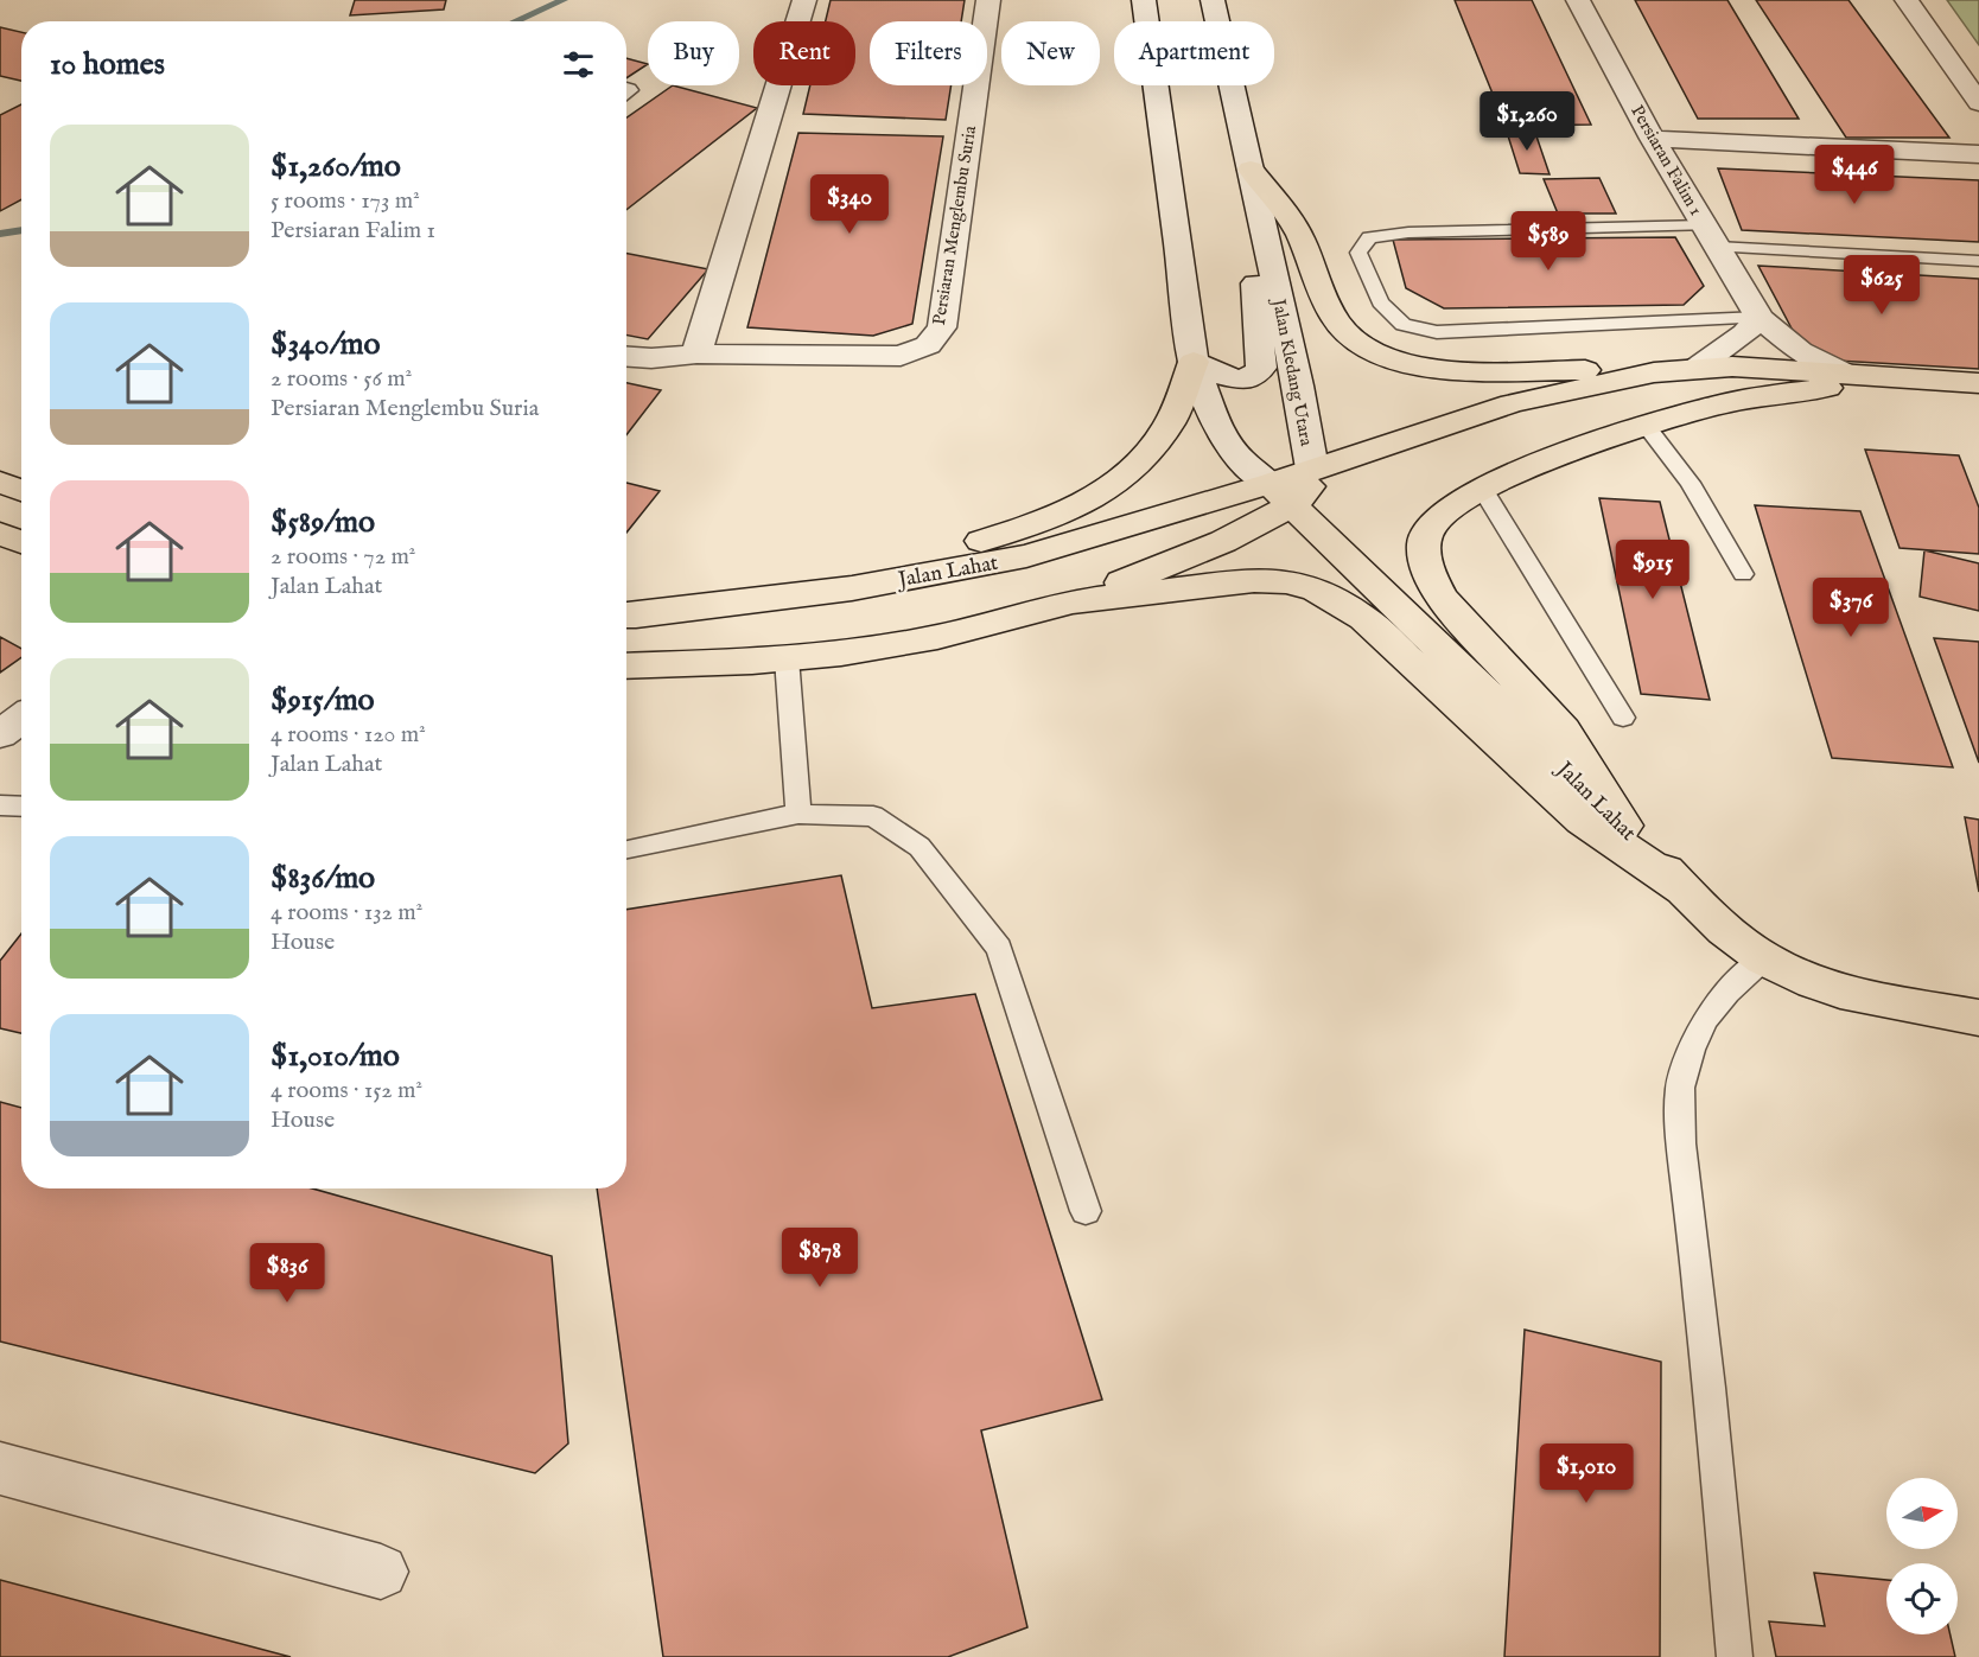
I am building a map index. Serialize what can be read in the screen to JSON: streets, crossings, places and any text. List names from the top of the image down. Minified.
{"streets":{"main road":["Jalan Kledang Utara","Jalan Lahat"],"street":["Persiaran Falim 1","Persiaran Menglembu Suria"]},"crossings":[["Jalan Kledang Utara","Jalan Lahat"]],"north":"right","page":{"chip":["Buy","Rent","Filters","New","Apartment"],"heading":"10 homes","price":["$1,260","$446","$340","$589","$625","$915","$376","$878","$836","$1,010"],"list":[{"name":"$1,260/mo","note":"5 rooms · 173 m² · Persiaran Falim 1"},{"name":"$340/mo","note":"2 rooms · 56 m² · Persiaran Menglembu Suria"},{"name":"$589/mo","note":"2 rooms · 72 m² · Jalan Lahat"},{"name":"$915/mo","note":"4 rooms · 120 m² · Jalan Lahat"},{"name":"$836/mo","note":"4 rooms · 132 m² · House"},{"name":"$1,010/mo","note":"4 rooms · 152 m² · House"}]}}
